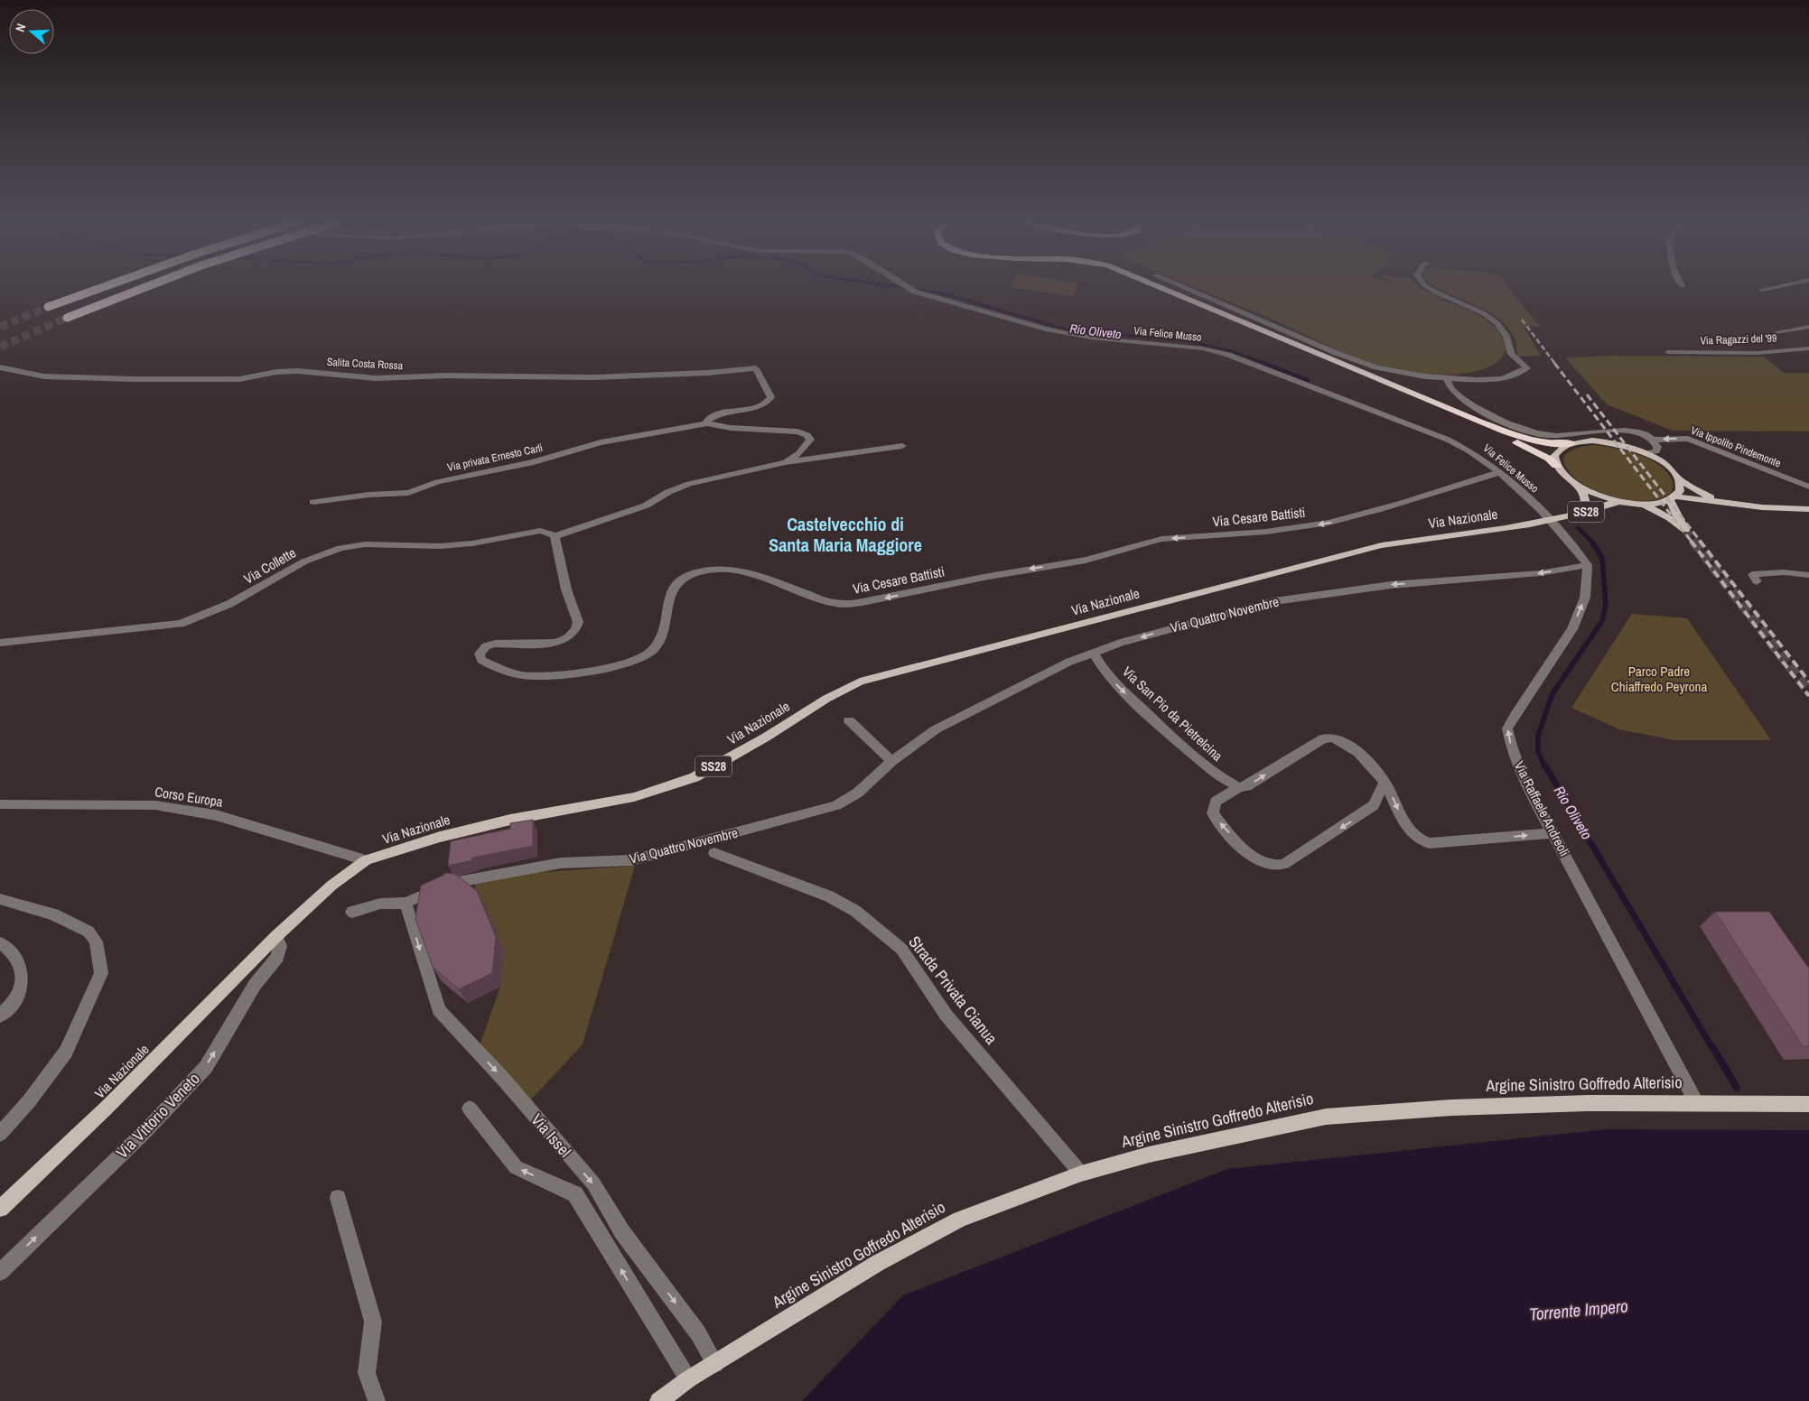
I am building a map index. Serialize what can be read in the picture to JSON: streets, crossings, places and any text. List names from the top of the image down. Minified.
{"streets":{"main road":["SS28","Via Nazionale","Argine Sinistro Goffredo Alterisio"],"street":["Via Felice Musso","Via Ragazzi del '99","Salita Costa Rossa","Via Ippolito Pindemonte","Via privata Ernesto Carli","Via Cesare Battisti","Via Collette","Via Quattro Novembre","Via San Pio da Pietrelcina","Corso Europa","Via Raffaele Andreoli","Strada Privata Cianua","Via Vittorio Veneto","Via Issel"]},"crossings":[["Via Felice Musso","Via Cesare Battisti"],["Via Felice Musso","Via Nazionale"],["Salita Costa Rossa","Via privata Ernesto Carli"],["Via privata Ernesto Carli","Via Cesare Battisti"],["Via privata Ernesto Carli","Via Collette"],["SS28","Via Nazionale"],["Via Cesare Battisti","Via Collette"],["Via Nazionale","Corso Europa"],["Via Nazionale","Via Vittorio Veneto"],["Via Quattro Novembre","Via San Pio da Pietrelcina"],["Via Quattro Novembre","Via Raffaele Andreoli"],["Via Raffaele Andreoli","Argine Sinistro Goffredo Alterisio"],["Strada Privata Cianua","Argine Sinistro Goffredo Alterisio"],["Argine Sinistro Goffredo Alterisio","Via Issel"]],"one_way":["Via Ippolito Pindemonte","Via Quattro Novembre","Via San Pio da Pietrelcina","Via Raffaele Andreoli","Via Vittorio Veneto"],"districts":["Castelvecchio di Santa Maria Maggiore"],"water":["Rio Oliveto","Torrente Impero"],"parks":["Parco Padre Chiaffredo Peyrona"],"north":"left"}
